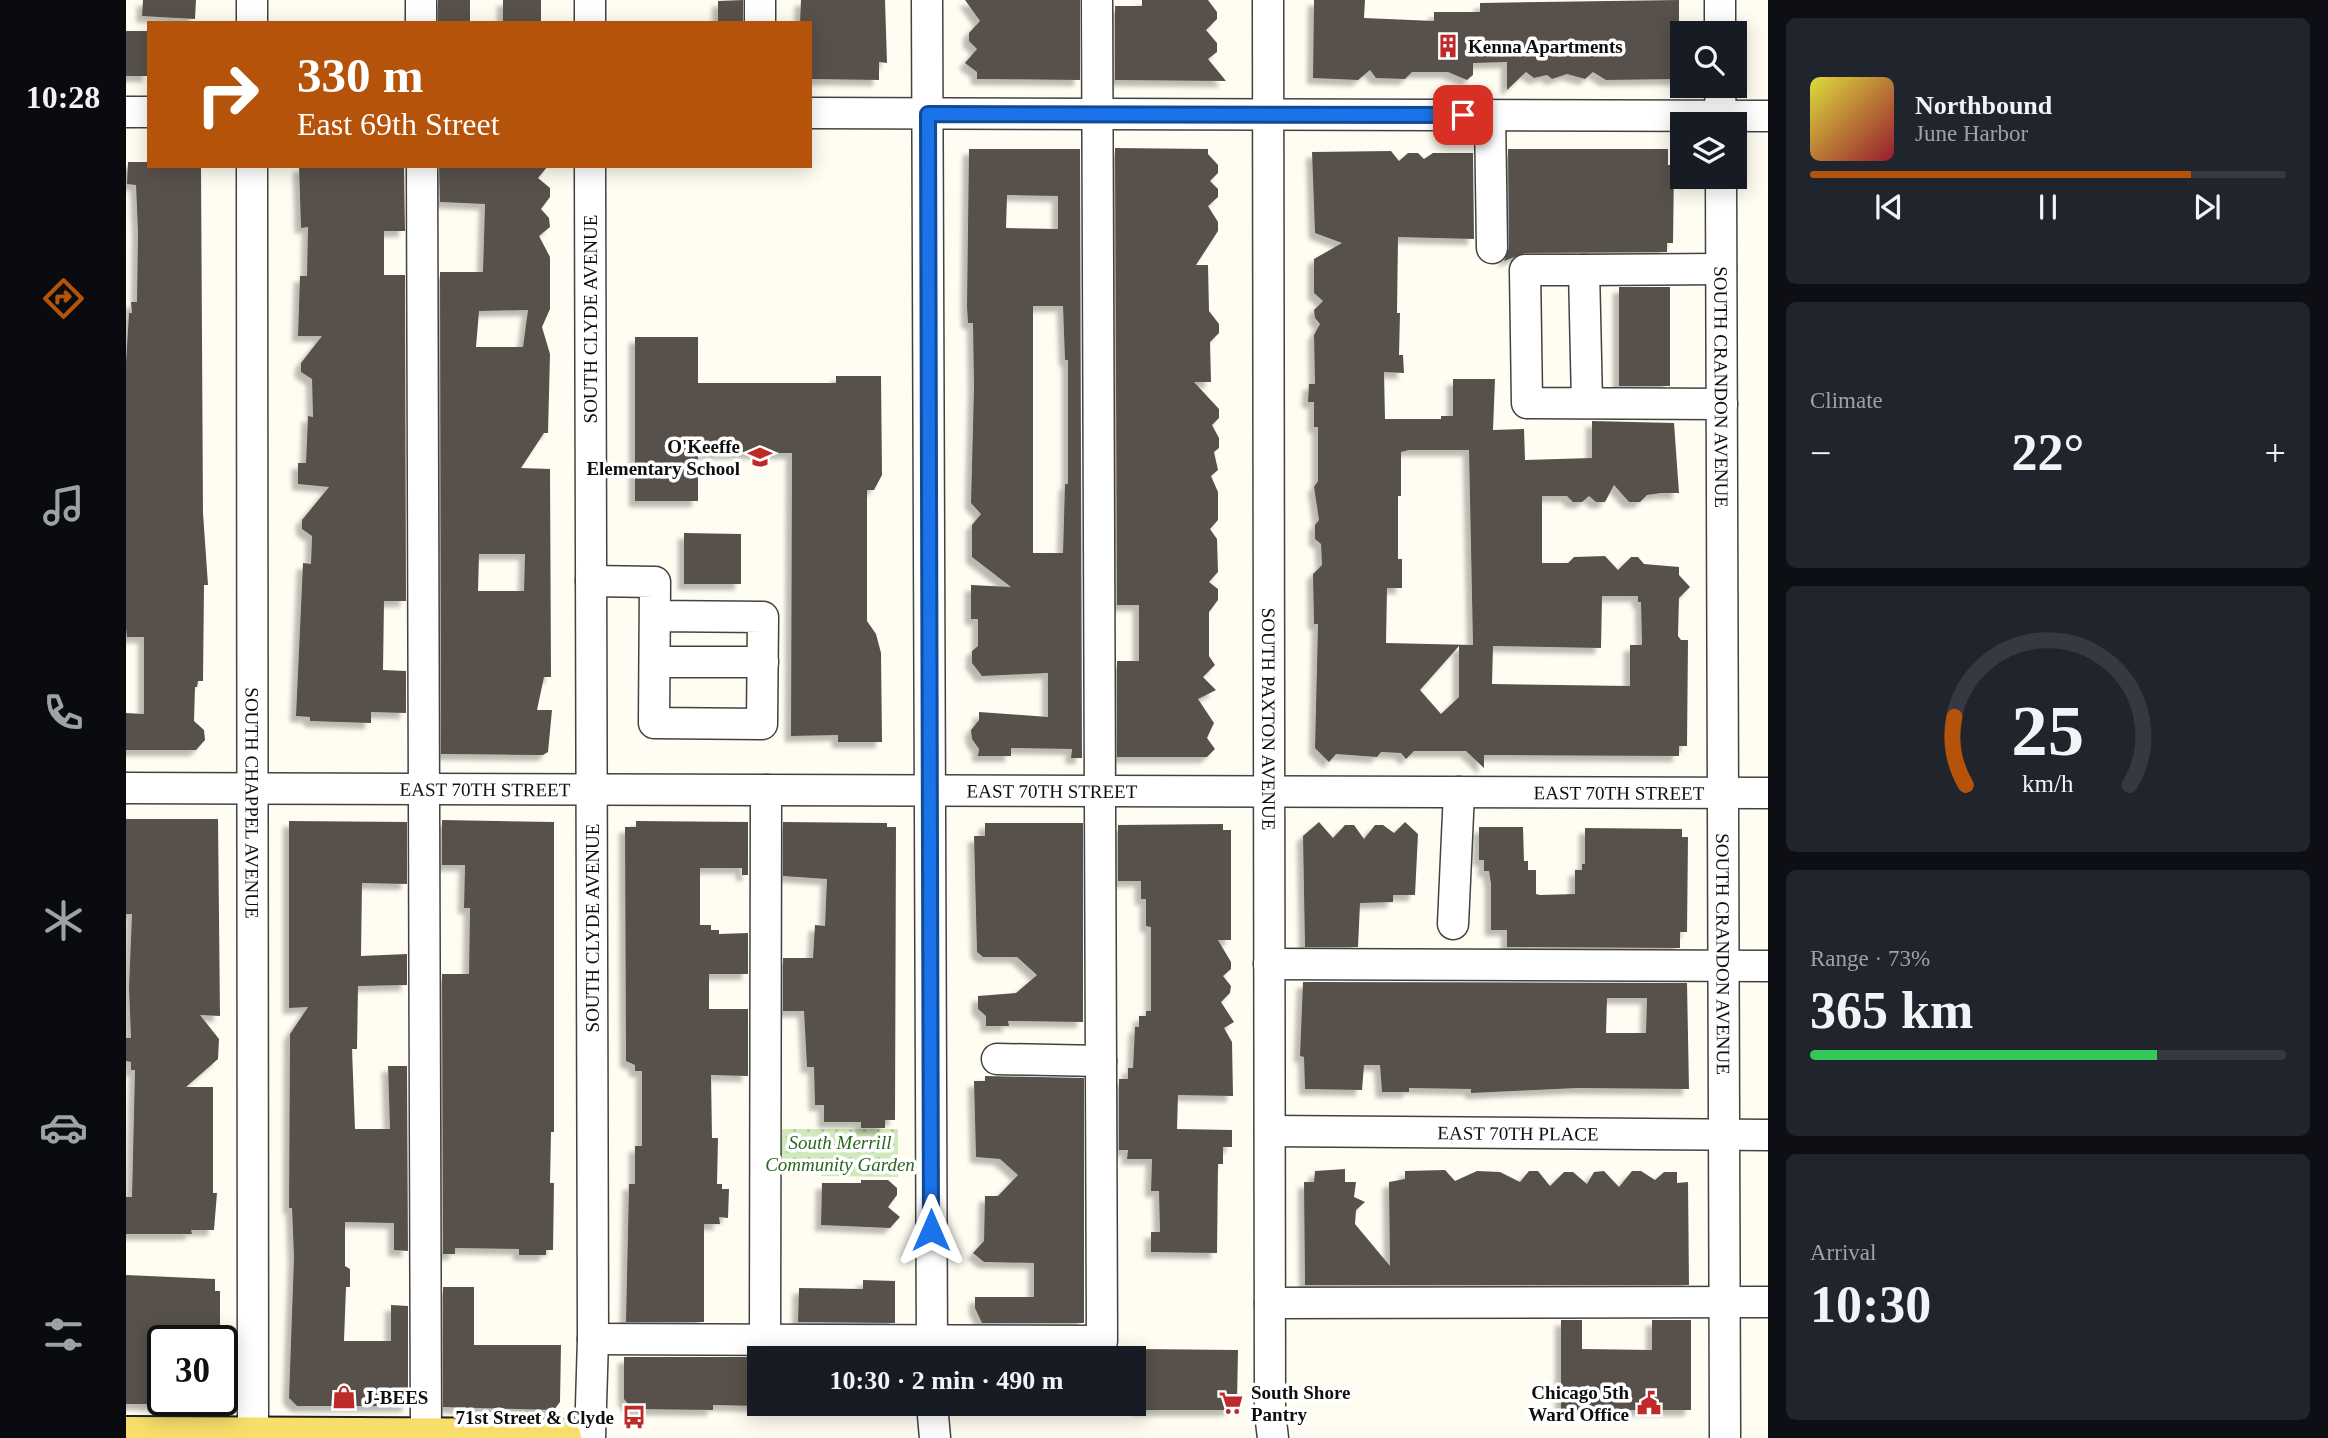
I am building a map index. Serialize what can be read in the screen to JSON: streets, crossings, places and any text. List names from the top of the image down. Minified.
{"streets":{"street":["SOUTH CLYDE AVENUE","SOUTH CRANDON AVENUE","SOUTH PAXTON AVENUE","EAST 70TH STREET","SOUTH CHAPPEL AVENUE","EAST 70TH PLACE"]},"crossings":[["SOUTH CLYDE AVENUE","EAST 70TH STREET"],["SOUTH CRANDON AVENUE","EAST 70TH STREET"],["SOUTH CRANDON AVENUE","EAST 70TH PLACE"],["SOUTH PAXTON AVENUE","EAST 70TH STREET"],["SOUTH PAXTON AVENUE","EAST 70TH PLACE"],["EAST 70TH STREET","SOUTH CHAPPEL AVENUE"]],"parks":["South Merrill Community Garden"],"places":{"building":["Kenna Apartments"],"school or university":["O'Keeffe Elementary School"],"shop":["J-BEES"],"supermarket":["South Shore Pantry"],"public building":["Chicago 5th Ward Office"],"bus stop":["71st Street & Clyde"]},"page":{"tabs":"10:28","turn":["330 m","East 69th Street"],"song":["Northbound","June Harbor"],"tile":["Climate",["Range · 73%","365 km"],["Arrival","10:30"]],"heat":["−","22°","+"],"limit":"30","trip":"10:30 · 2 min · 490 m","gauge":["25","km/h"]}}
